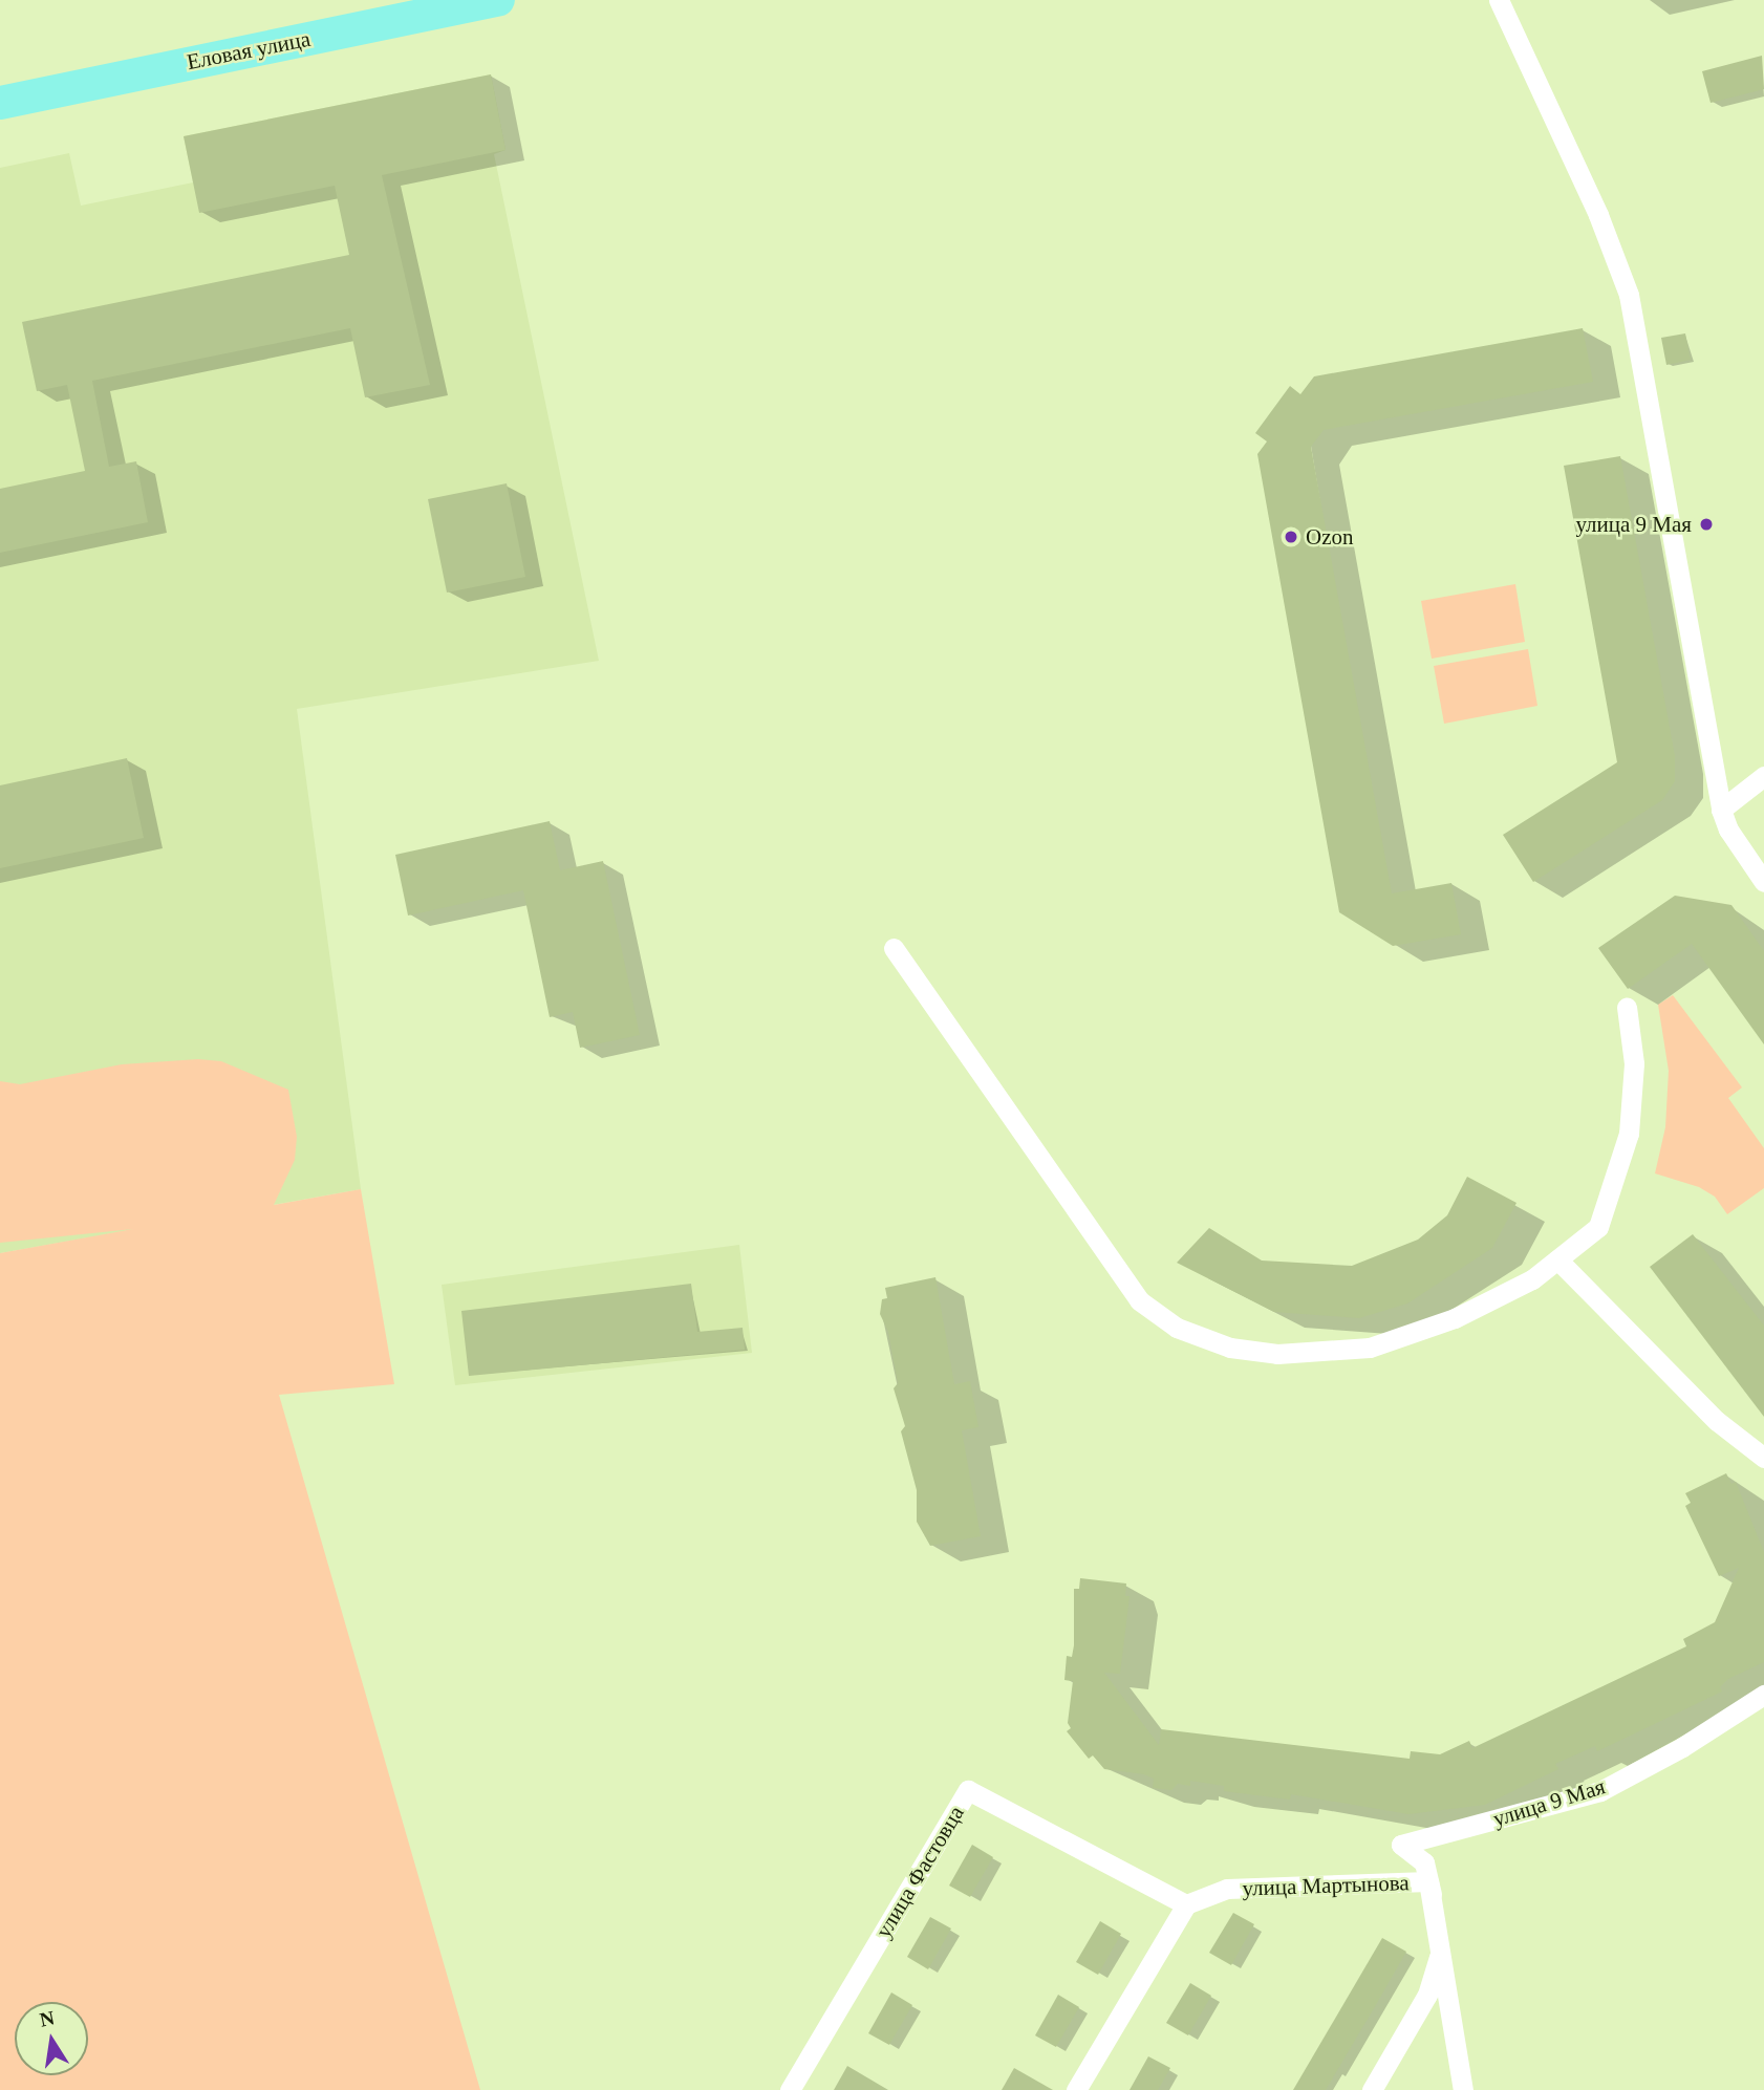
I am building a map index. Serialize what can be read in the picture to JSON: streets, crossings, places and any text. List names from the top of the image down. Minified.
{"streets":{"main road":["Еловая улица"],"street":["улица 9 Мая","улица Фастовца","улица Мартынова"]},"crossings":[["улица 9 Мая","улица Мартынова"],["улица Фастовца","улица Мартынова"]],"places":["улица 9 Мая","Ozon"],"north":"top"}
